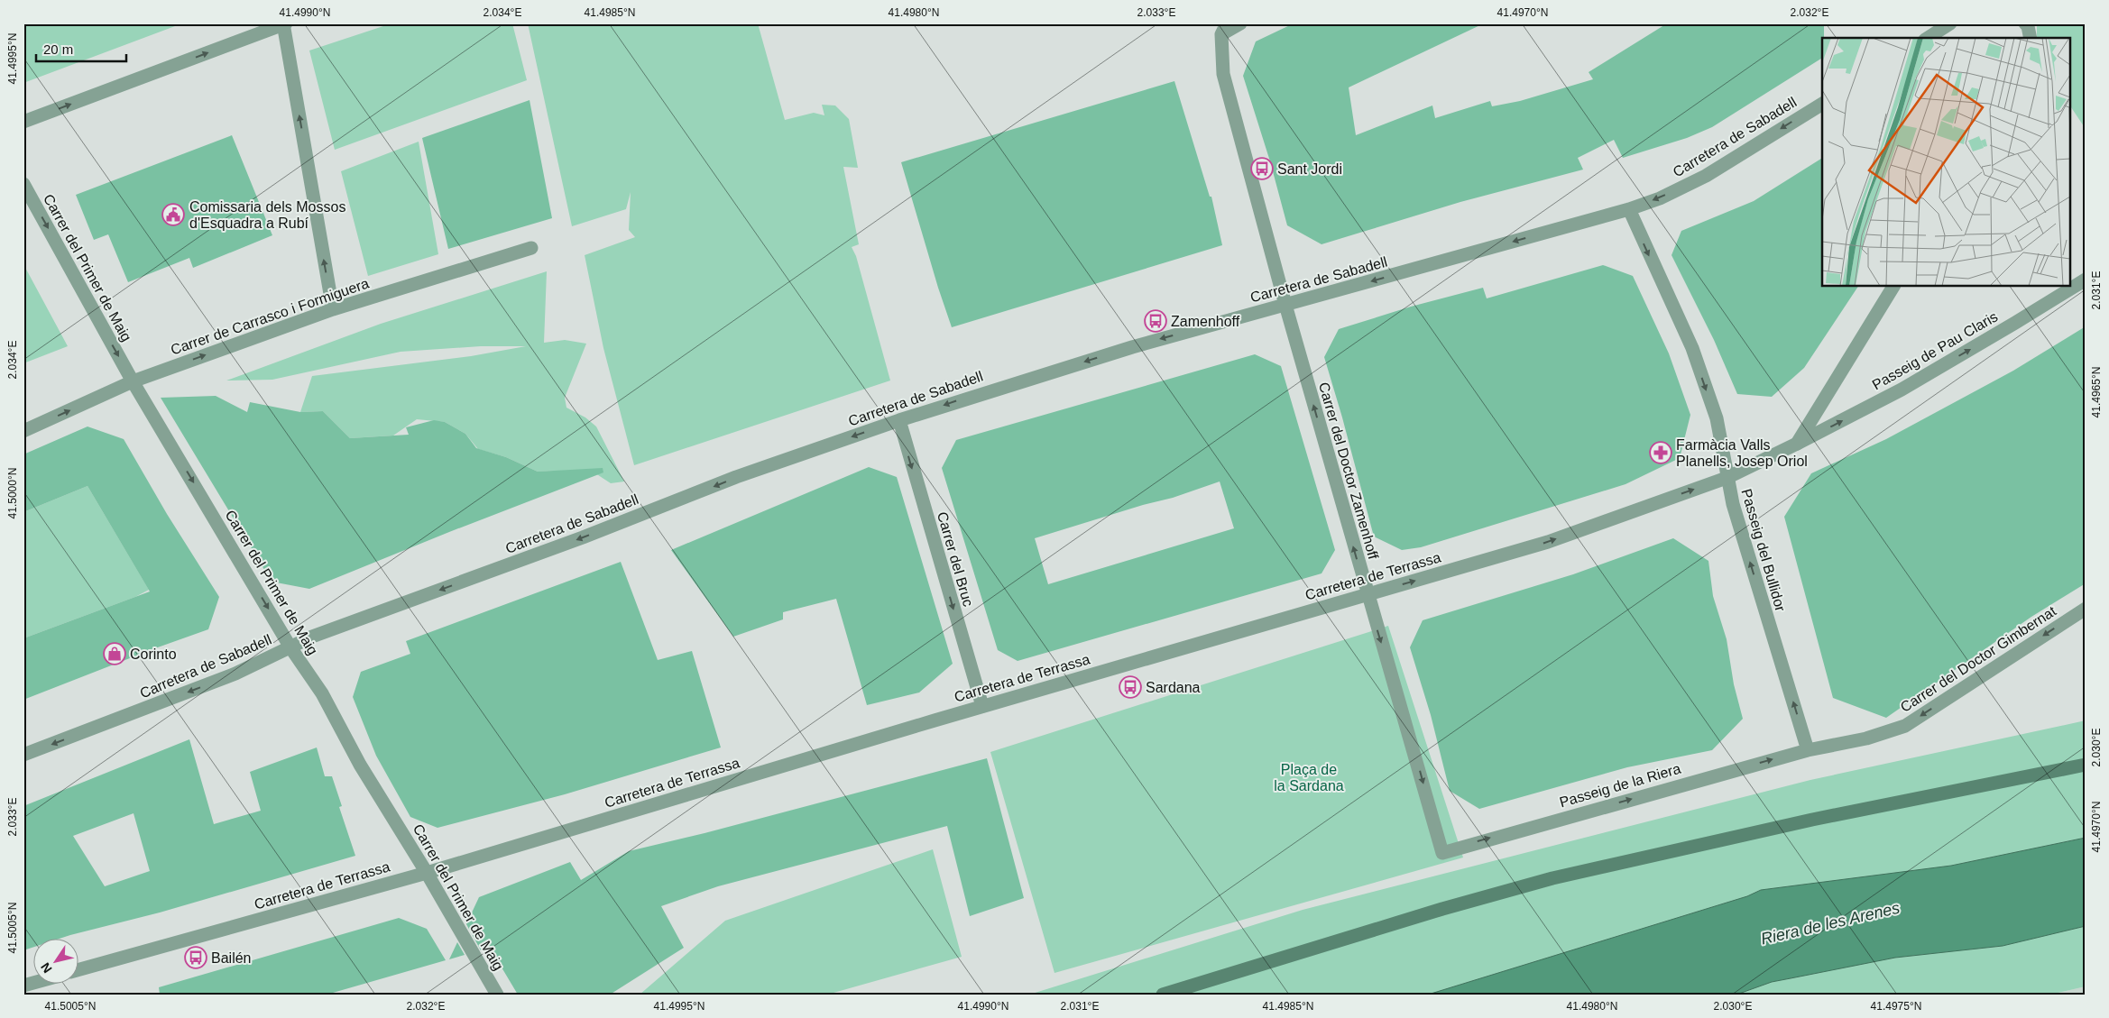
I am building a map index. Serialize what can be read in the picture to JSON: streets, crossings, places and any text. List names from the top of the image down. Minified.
{"streets":{"street":["Carretera de Sabadell","Carrer del Primer de Maig","Carrer de Carrasco i Formiguera","Passeig de Pau Claris","Carrer del Doctor Zamenhoff","Passeig del Bullidor","Carrer del Bruc","Carretera de Terrassa","Carrer del Doctor Gimbernat","Passeig de la Riera"]},"crossings":[["Carretera de Sabadell","Carrer del Primer de Maig"],["Carretera de Sabadell","Carrer del Doctor Zamenhoff"],["Carretera de Sabadell","Passeig del Bullidor"],["Carretera de Sabadell","Carrer del Bruc"],["Carrer del Primer de Maig","Carrer de Carrasco i Formiguera"],["Carrer del Primer de Maig","Carretera de Terrassa"],["Passeig de Pau Claris","Carretera de Terrassa"],["Carrer del Doctor Zamenhoff","Carretera de Terrassa"],["Carrer del Doctor Zamenhoff","Passeig de la Riera"],["Passeig del Bullidor","Carretera de Terrassa"],["Passeig del Bullidor","Carrer del Doctor Gimbernat"],["Passeig del Bullidor","Passeig de la Riera"],["Carrer del Bruc","Carretera de Terrassa"],["Carrer del Doctor Gimbernat","Passeig de la Riera"]],"one_way":["Carretera de Sabadell","Carrer del Primer de Maig","Carrer de Carrasco i Formiguera","Passeig de Pau Claris","Carrer del Bruc","Carrer del Doctor Gimbernat","Passeig de la Riera"],"water":["Riera de les Arenes"],"parks":["Plaça de la Sardana"],"places":{"bus stop":["Sant Jordi","Zamenhoff","Sardana","Bailén"],"public building":["Comissaria dels Mossos d'Esquadra a Rubí"],"pharmacy":["Farmàcia Valls Planells, Josep Oriol"],"shop":["Corinto"]},"scale_bar":"20 m","north":"bottom left","coordinates":["41.4990°N","2.034°E","41.4985°N","41.4980°N","2.033°E","41.4970°N","2.032°E","41.4995°N","2.031°E","41.4965°N","41.5000°N","2.030°E","41.5005°N","41.4975°N"]}
